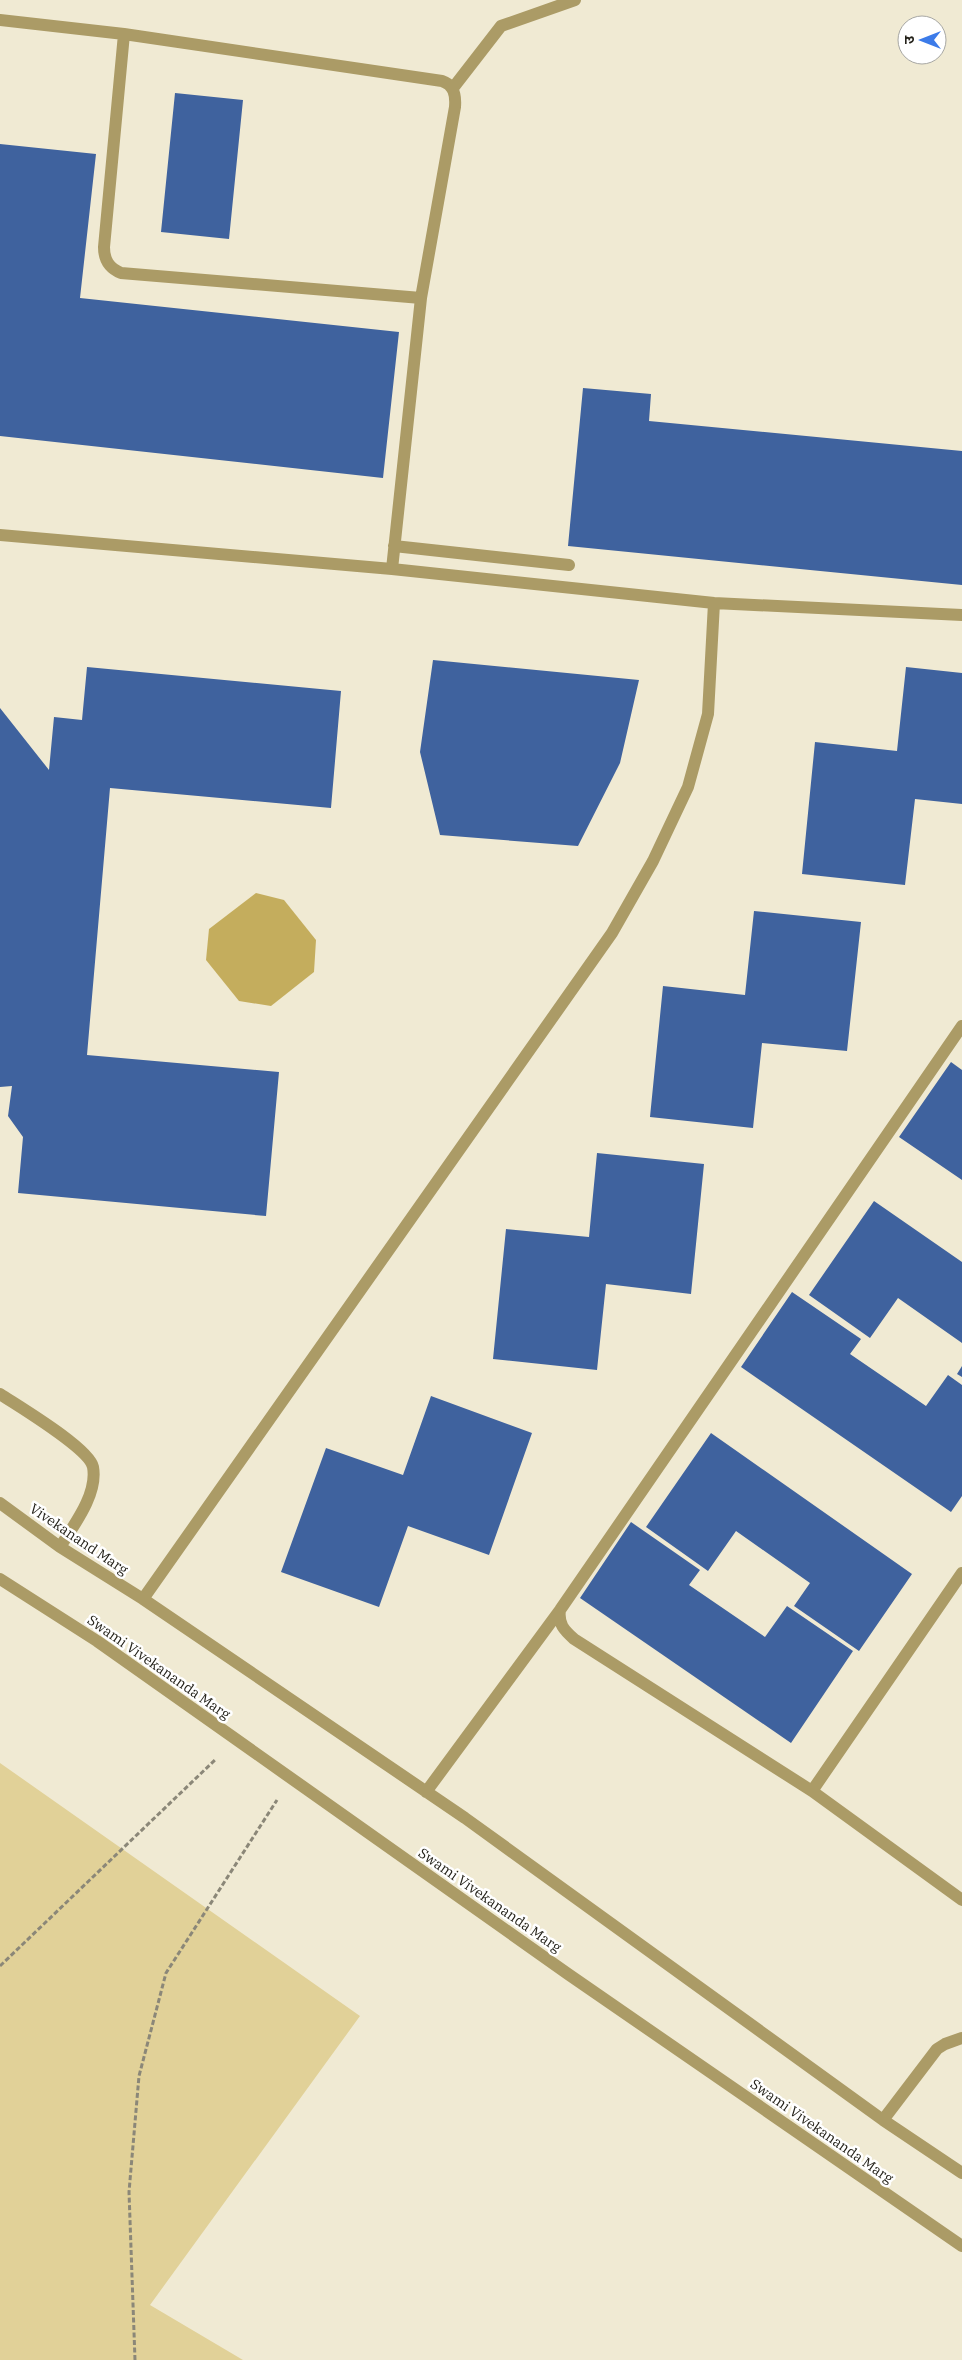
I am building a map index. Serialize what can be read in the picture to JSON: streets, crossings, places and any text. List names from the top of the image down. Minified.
{"streets":{"street":["Vivekanand Marg","Swami Vivekananda Marg"]},"north":"left"}
